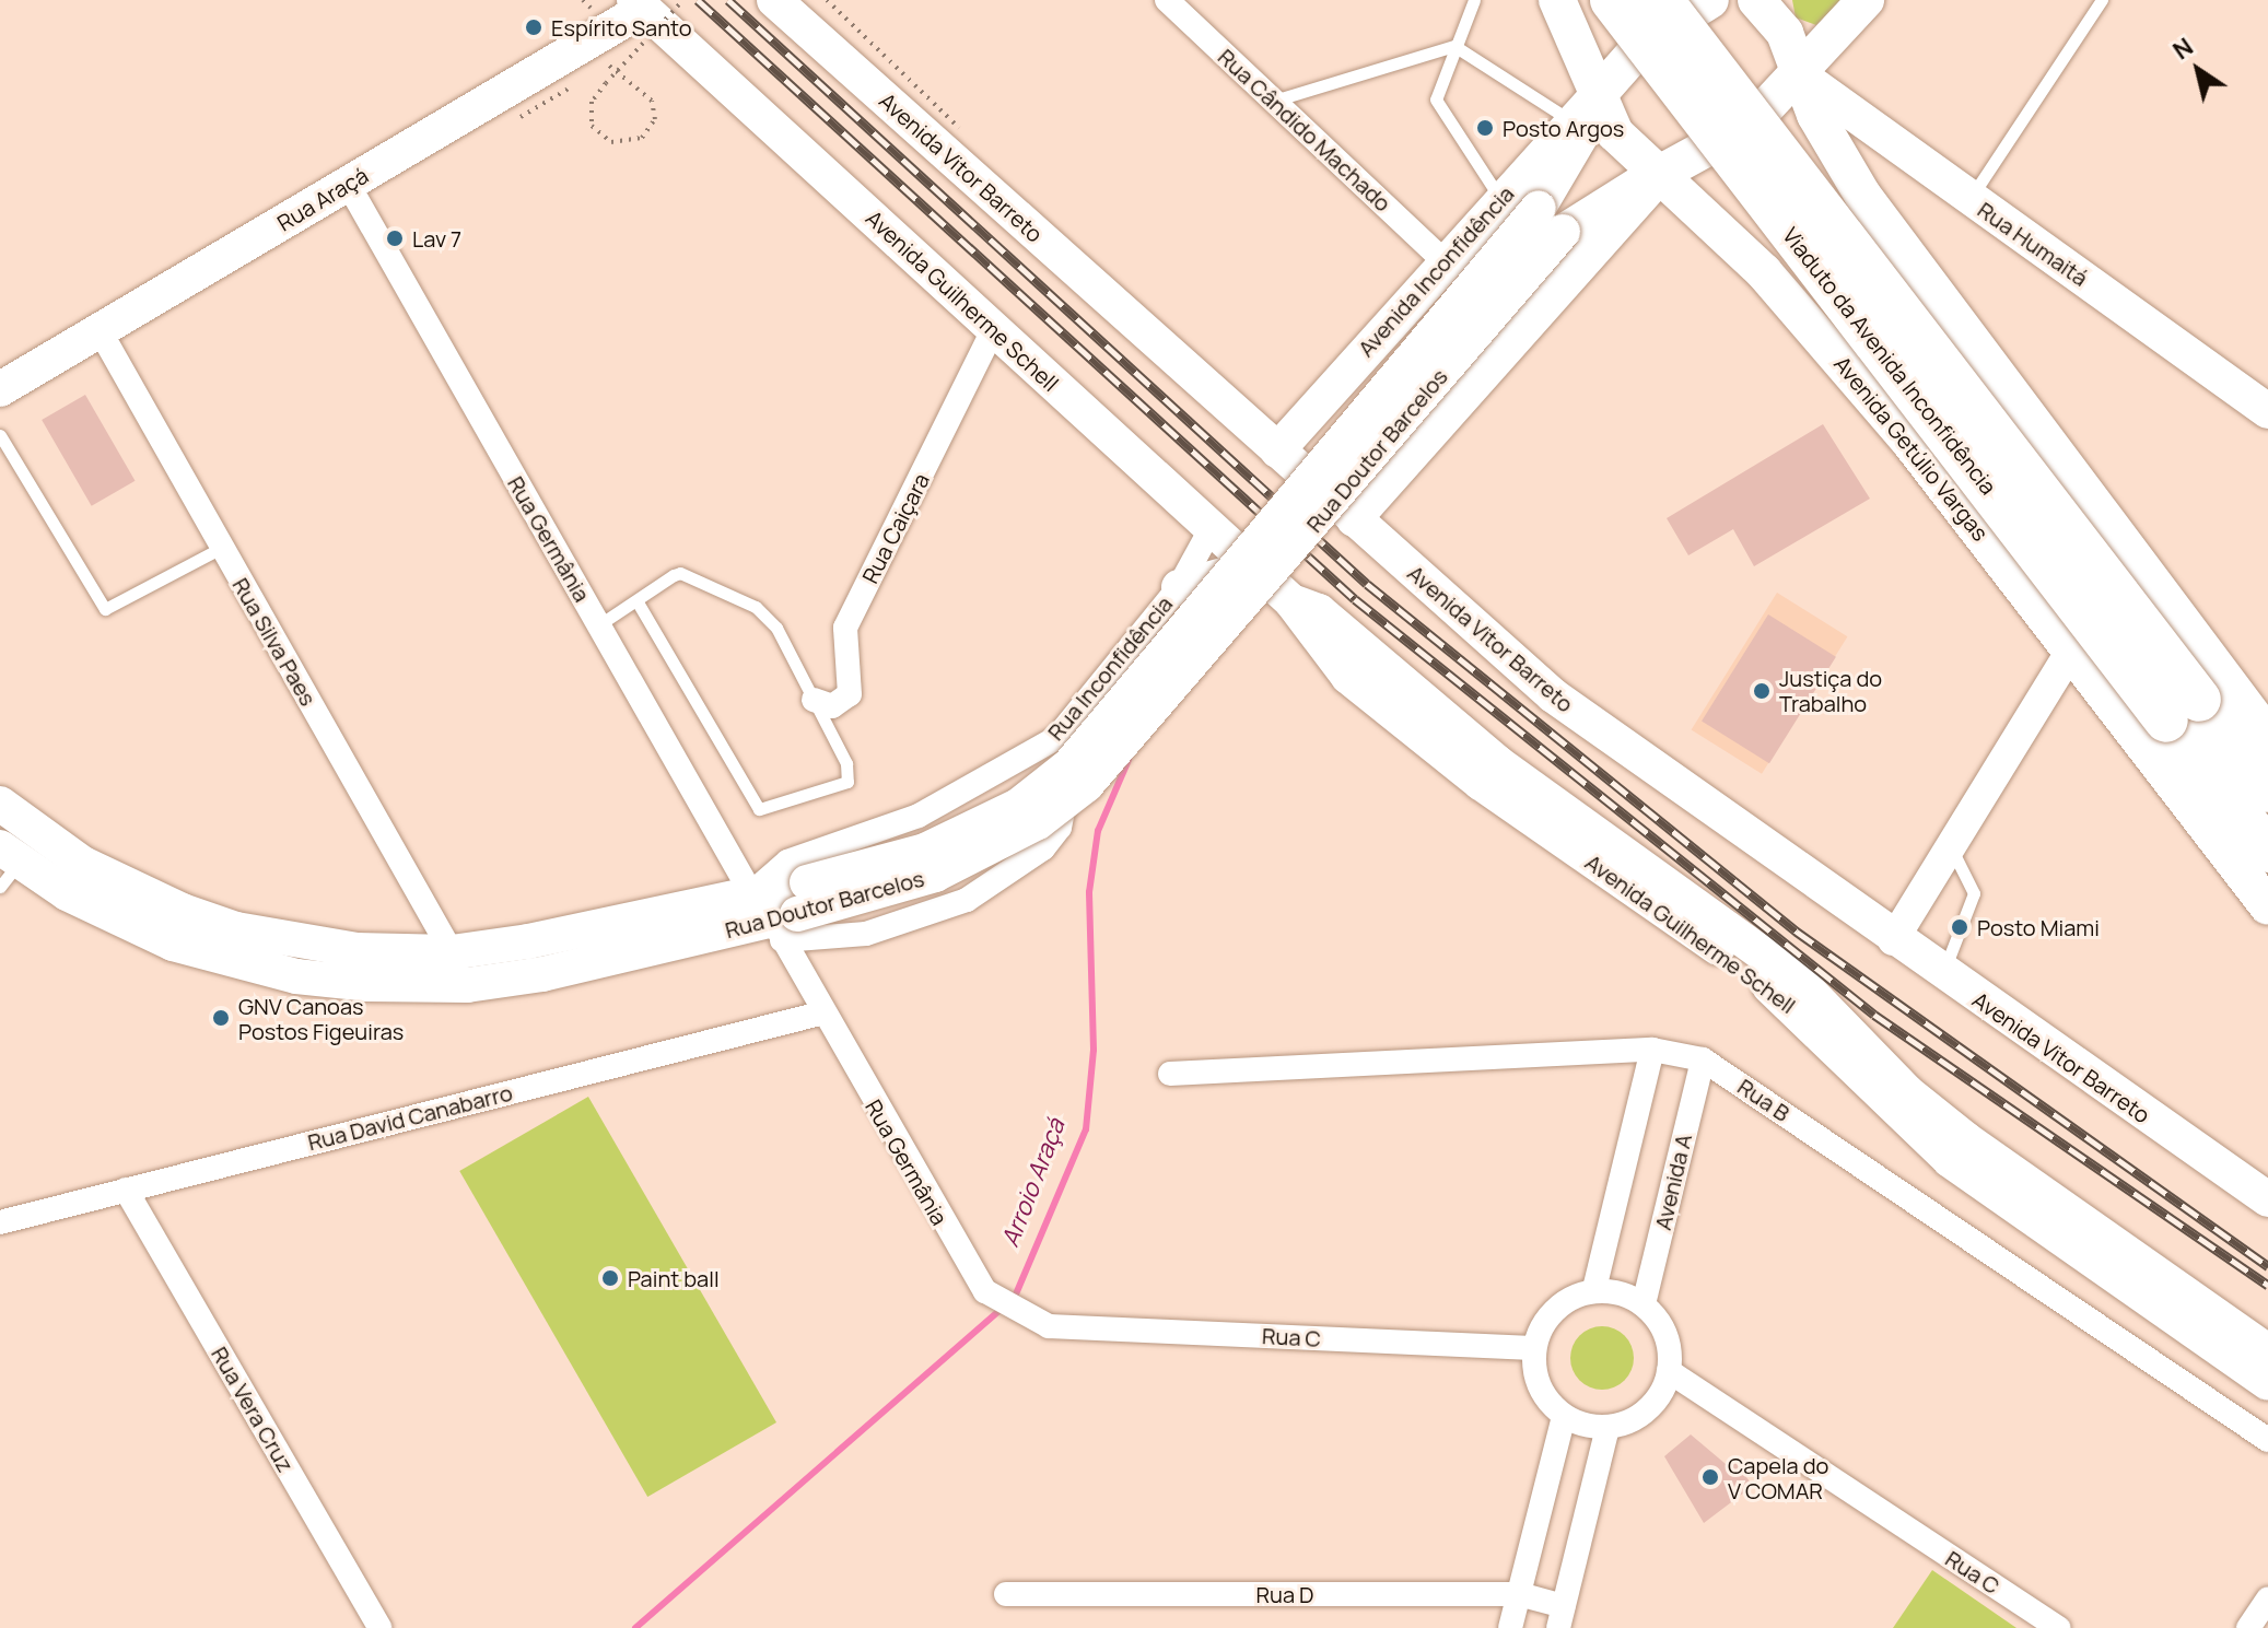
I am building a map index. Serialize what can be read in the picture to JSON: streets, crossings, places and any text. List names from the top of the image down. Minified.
{"streets":{"highway":["Viaduto da Avenida Inconfidência"],"main road":["Avenida Vitor Barreto","Rua Araçá","Rua Humaitá","Avenida Inconfidência","Avenida Guilherme Schell","Avenida Getúlio Vargas","Rua Doutor Barcelos"],"street":["Rua Cândido Machado","Rua Caiçara","Rua Germânia","Rua Silva Paes","Rua Inconfidência","Rua B","Rua David Canabarro","Avenida A","Rua C","Rua Vera Cruz","Rua D"]},"crossings":[["Rua Cândido Machado","Avenida Inconfidência"],["Avenida Vitor Barreto","Avenida Inconfidência"],["Rua Araçá","Avenida Guilherme Schell"],["Rua Araçá","Rua Germânia"],["Rua Araçá","Rua Silva Paes"],["Avenida Inconfidência","Avenida Getúlio Vargas"],["Avenida Inconfidência","Rua Doutor Barcelos"],["Avenida Guilherme Schell","Rua Caiçara"],["Avenida Guilherme Schell","Rua Inconfidência"],["Rua Doutor Barcelos","Rua Germânia"],["Rua Doutor Barcelos","Rua Silva Paes"],["Rua Doutor Barcelos","Rua Inconfidência"],["Rua Germânia","Rua Inconfidência"],["Rua Germânia","Rua David Canabarro"],["Rua Germânia","Rua C"],["Rua B","Avenida A"],["Rua David Canabarro","Rua Vera Cruz"],["Avenida A","Rua C"]],"water":["Arroio Araçá"],"places":["Espírito Santo","Posto Argos","Lav 7","Justiça do Trabalho","Posto Miami","GNV Canoas Postos Figeuiras","Paint ball","Capela do V COMAR"],"north":"top left"}
